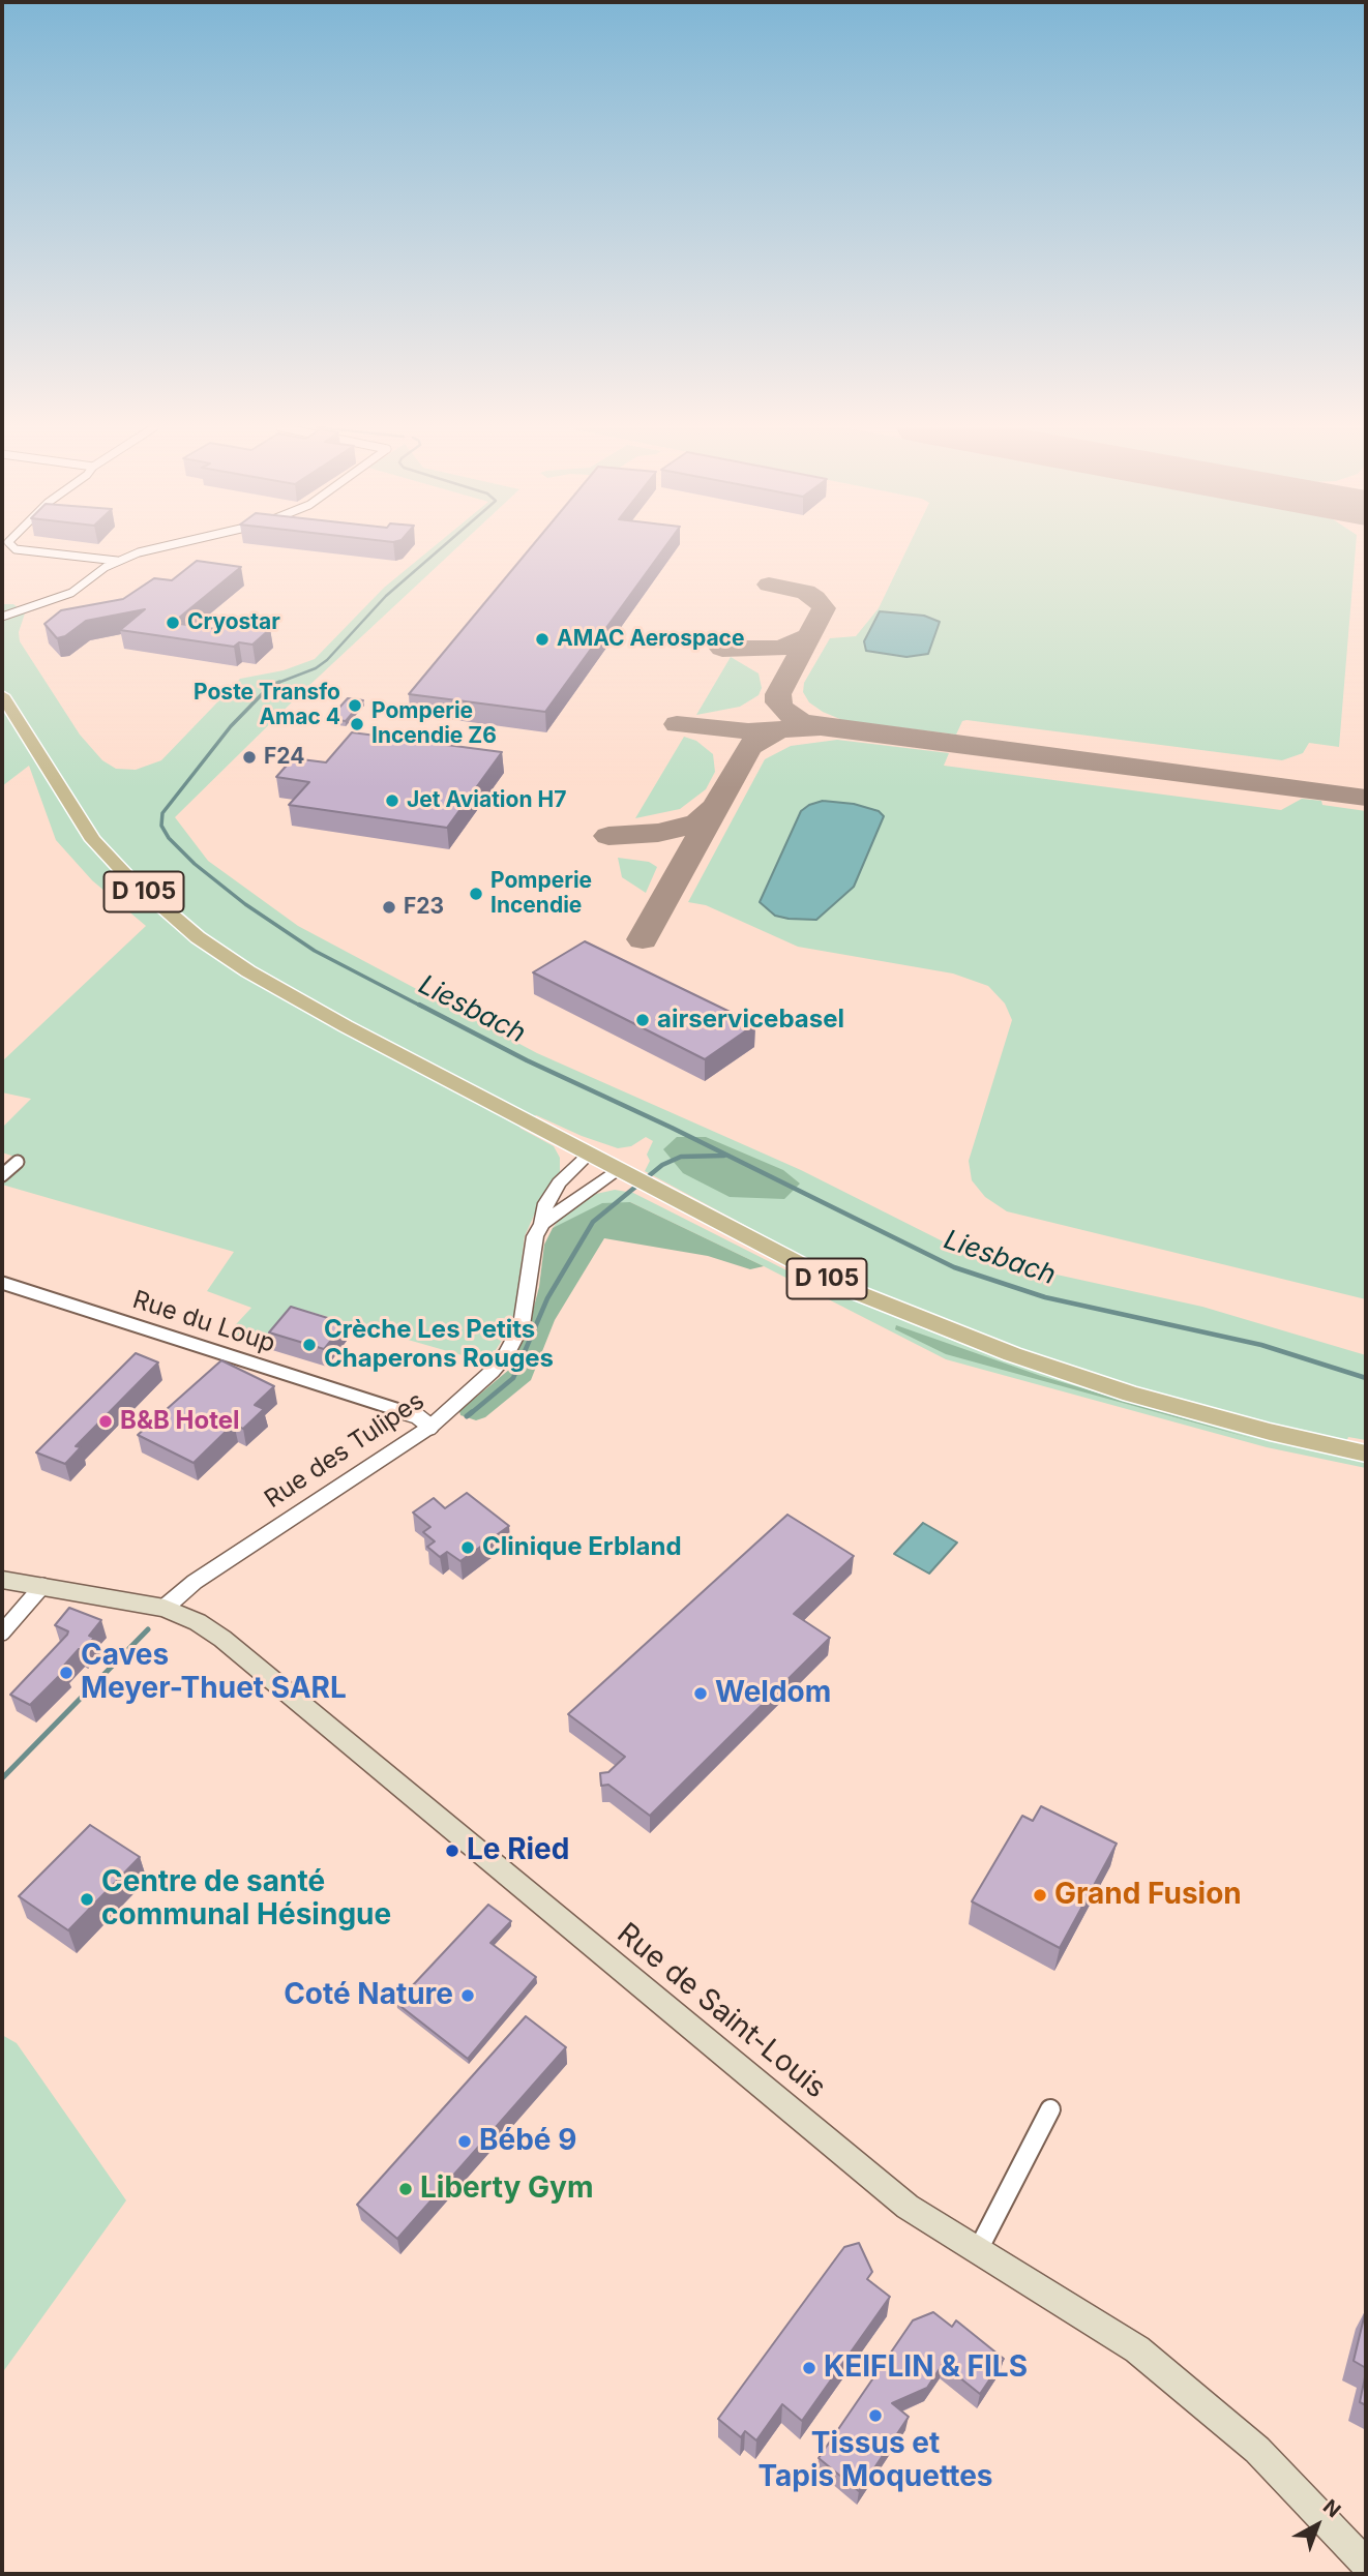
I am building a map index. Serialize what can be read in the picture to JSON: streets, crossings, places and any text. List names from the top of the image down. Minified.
{"streets":{"main road":["D 105","Rue de Saint-Louis"],"street":["Rue du Loup","Rue des Tulipes"]},"crossings":[["D 105","Rue des Tulipes"],["Rue du Loup","Rue des Tulipes"],["Rue des Tulipes","Rue de Saint-Louis"]],"water":["Liesbach"],"places":["Cryostar","AMAC Aerospace","Poste Transfo Amac 4","Pomperie Incendie Z6","F24","Jet Aviation H7","Pomperie Incendie","F23","airservicebasel","Crèche Les Petits Chaperons Rouges","B&B Hotel","Clinique Erbland","Caves Meyer-Thuet SARL","Weldom","Le Ried","Grand Fusion","Centre de santé communal Hésingue","Coté Nature","Bébé 9","Liberty Gym","KEIFLIN & FILS","Tissus et Tapis Moquettes"],"north":"top right"}
